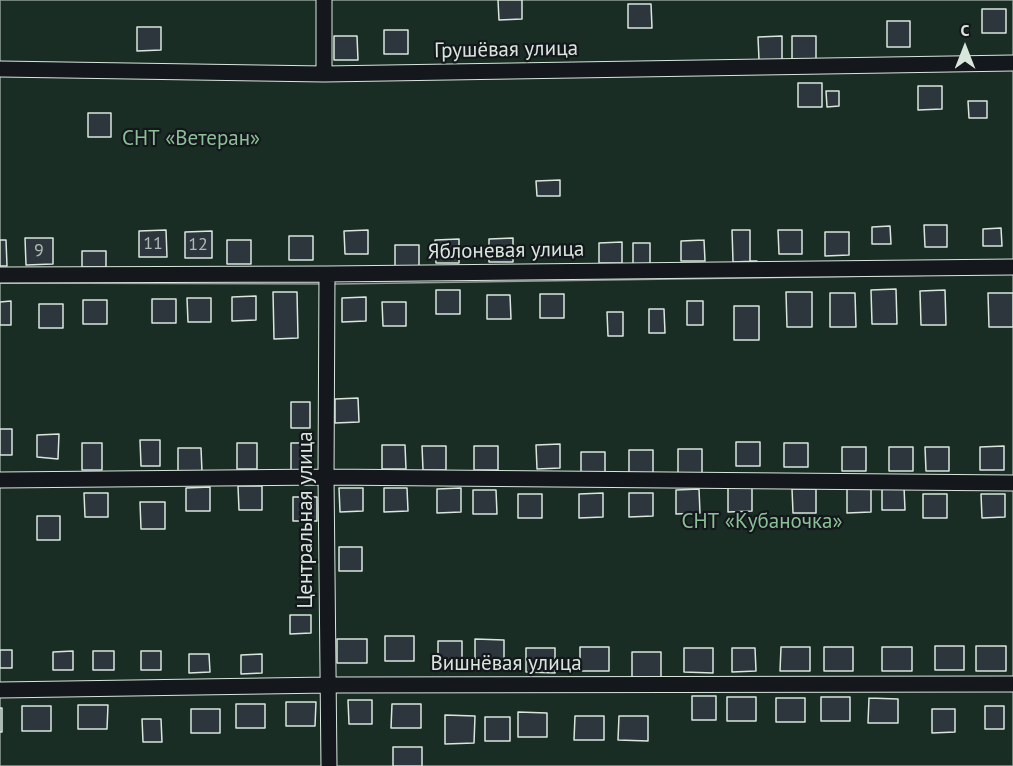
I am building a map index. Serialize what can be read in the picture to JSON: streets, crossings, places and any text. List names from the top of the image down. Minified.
{"streets":{"street":["Грушёвая улица","Яблоневая улица","Центральная улица","Вишнёвая улица"]},"crossings":[["Яблоневая улица","Центральная улица"],["Центральная улица","Вишнёвая улица"]],"parks":["СНТ «Ветеран»","СНТ «Кубаночка»"],"house_numbers":["11","12","9"],"north":"top"}
